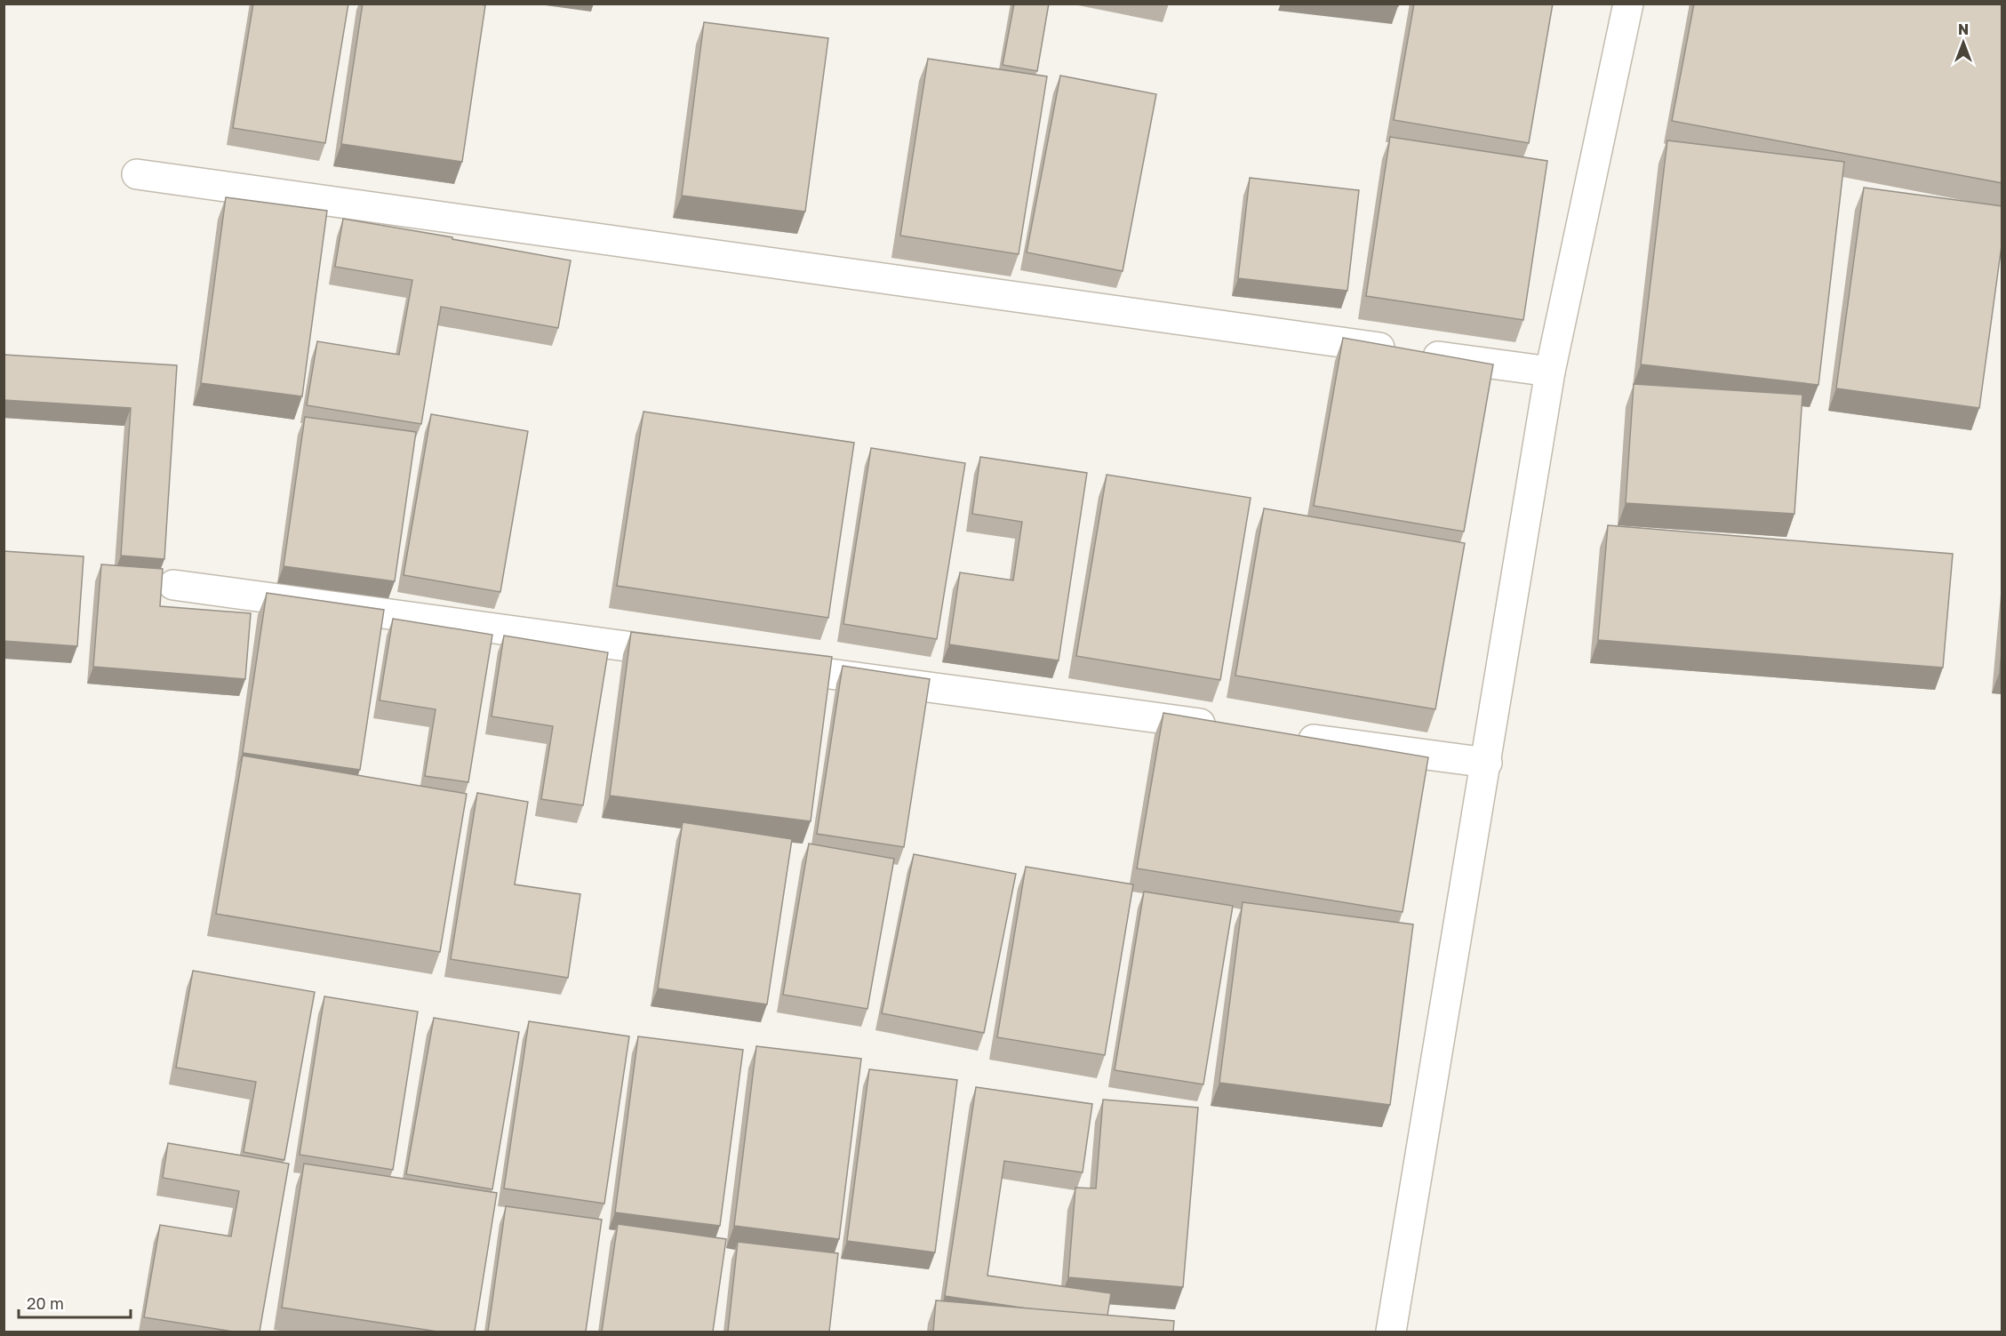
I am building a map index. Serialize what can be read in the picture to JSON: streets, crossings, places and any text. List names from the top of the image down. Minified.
{"scale_bar":"20 m","north":"top"}
